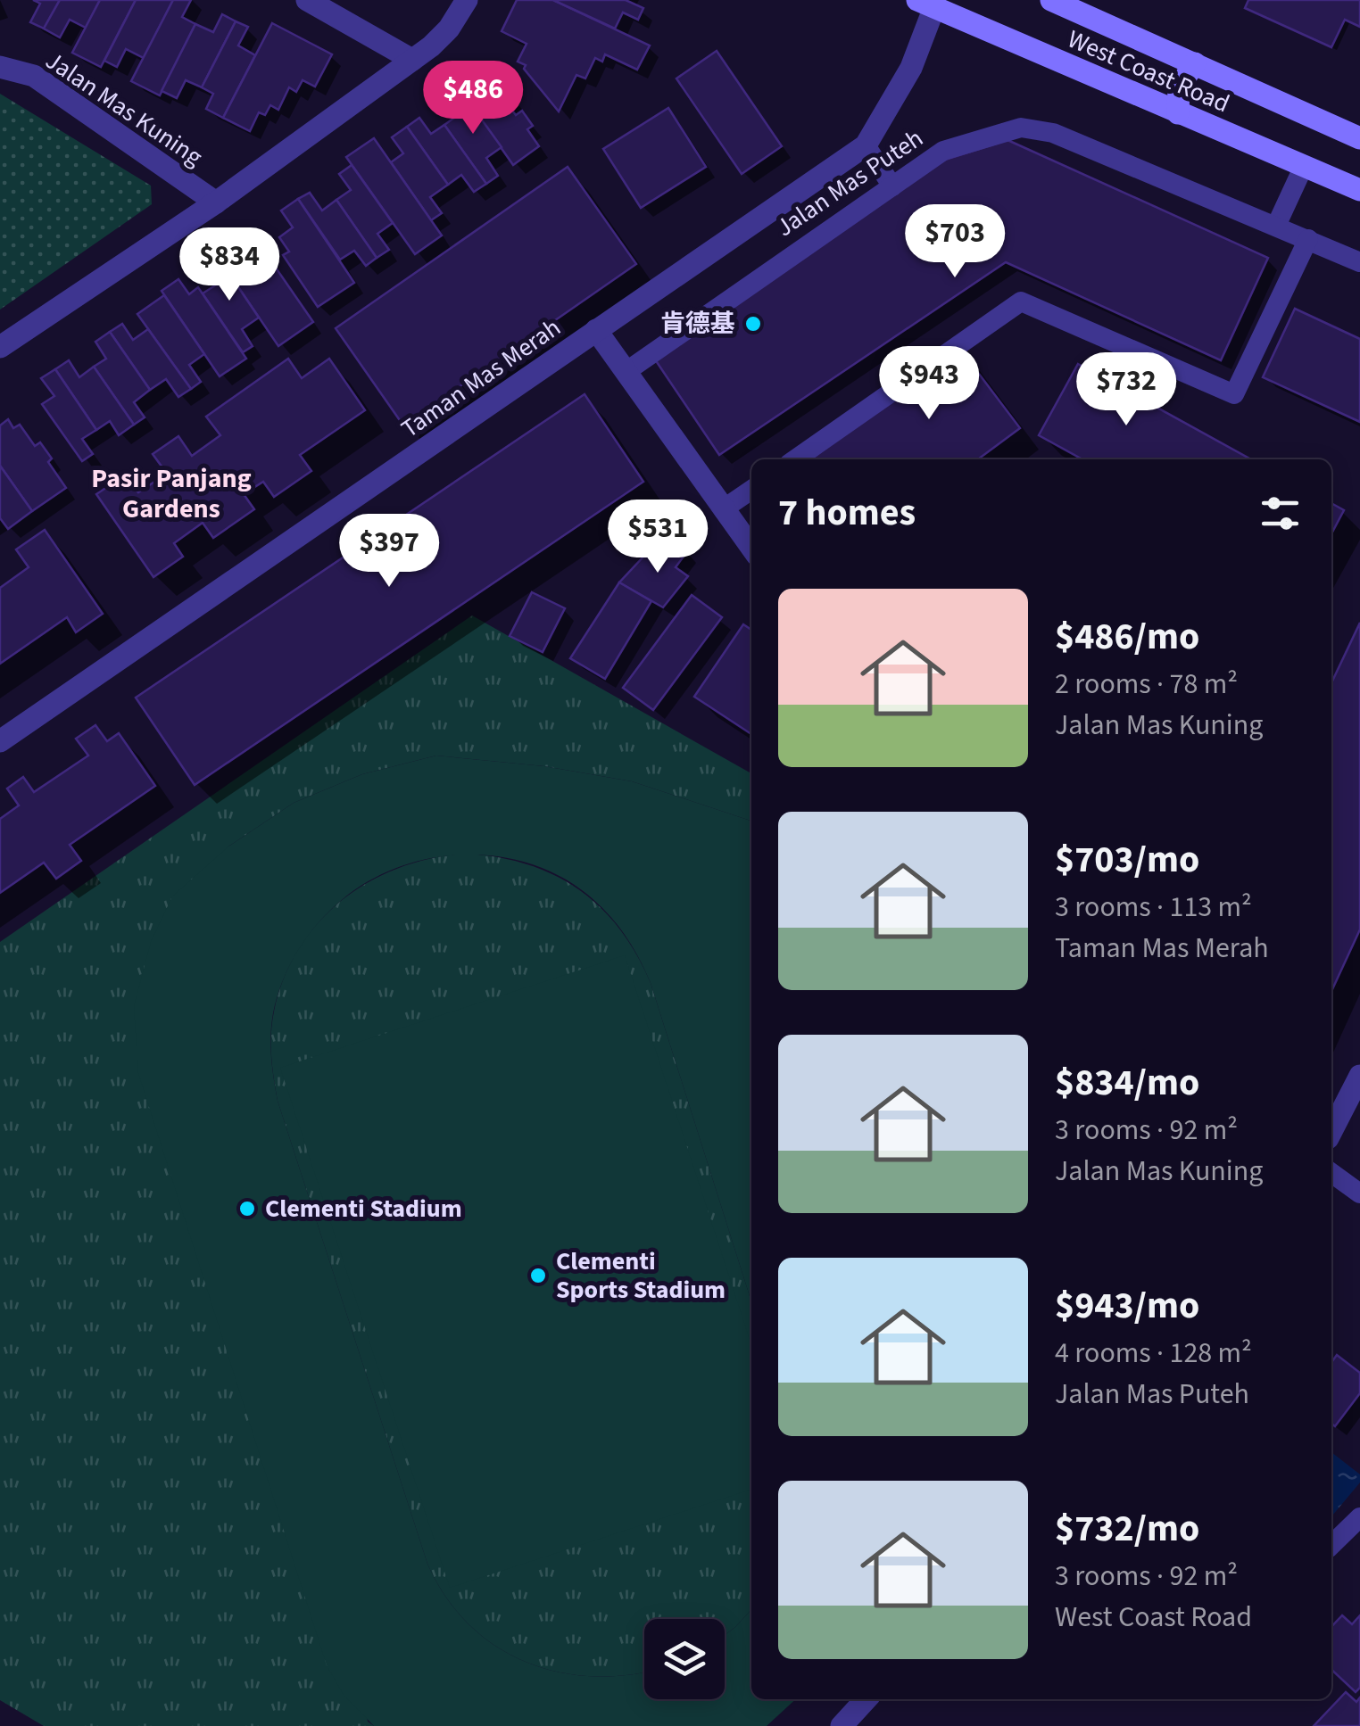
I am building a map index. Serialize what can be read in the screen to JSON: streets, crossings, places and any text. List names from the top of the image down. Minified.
{"streets":{"main road":["West Coast Road"],"street":["Jalan Mas Kuning","Taman Mas Merah"],"lane":["Jalan Mas Puteh"]},"crossings":[["West Coast Road","Taman Mas Merah"]],"districts":["Pasir Panjang Gardens"],"places":["肯德基","Clementi Stadium","Clementi Sports Stadium"],"page":{"price":["$486","$703","$834","$943","$732","$531","$397"],"heading":"7 homes","list":[{"name":"$486/mo","note":"2 rooms · 78 m² · Jalan Mas Kuning"},{"name":"$703/mo","note":"3 rooms · 113 m² · Taman Mas Merah"},{"name":"$834/mo","note":"3 rooms · 92 m² · Jalan Mas Kuning"},{"name":"$943/mo","note":"4 rooms · 128 m² · Jalan Mas Puteh"},{"name":"$732/mo","note":"3 rooms · 92 m² · West Coast Road"}]}}
